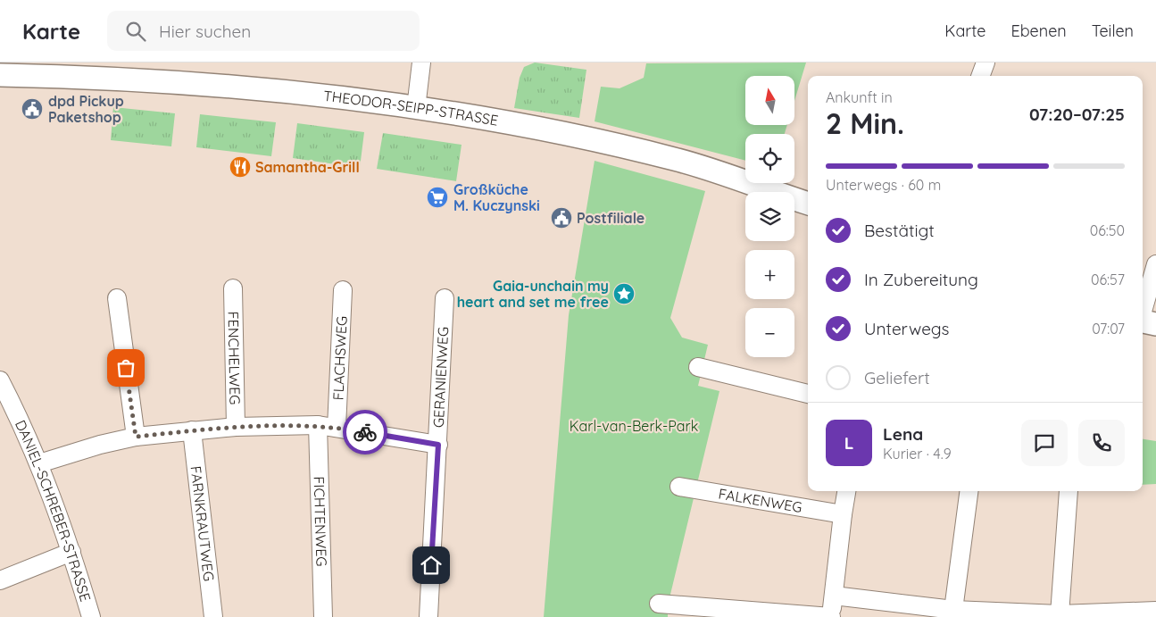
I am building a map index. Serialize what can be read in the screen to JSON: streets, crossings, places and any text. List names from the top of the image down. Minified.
{"streets":{"street":["THEODOR-SEIPP-STRASSE","FENCHELWEG","FLACHSWEG","GERANIENWEG","FALKENWEG","DANIEL-SCHREBER-STRASSE","FICHTENWEG","FARNKRAUTWEG"]},"parks":["Karl-van-Berk-Park"],"places":{"public building":["dpd Pickup Paketshop","Postfiliale"],"restaurant":["Samantha-Grill"],"supermarket":["Großküche M. Kuczynski"],"place":["Gaia-unchain my heart and set me free"]},"north":"top","page":{"header":"Karte","search":"Hier suchen","nav":["Karte","Ebenen","Teilen"],"map_buttons":["+","−"],"heading":["2 Min.","Ankunft in","07:20–07:25"],"panel":["Lena","Kurier · 4.9"],"bar":"Unterwegs · 60 m","list":[["Bestätigt","06:50"],["In Zubereitung","06:57"],["Unterwegs","07:07"],"Geliefert"],"round":"L"}}
